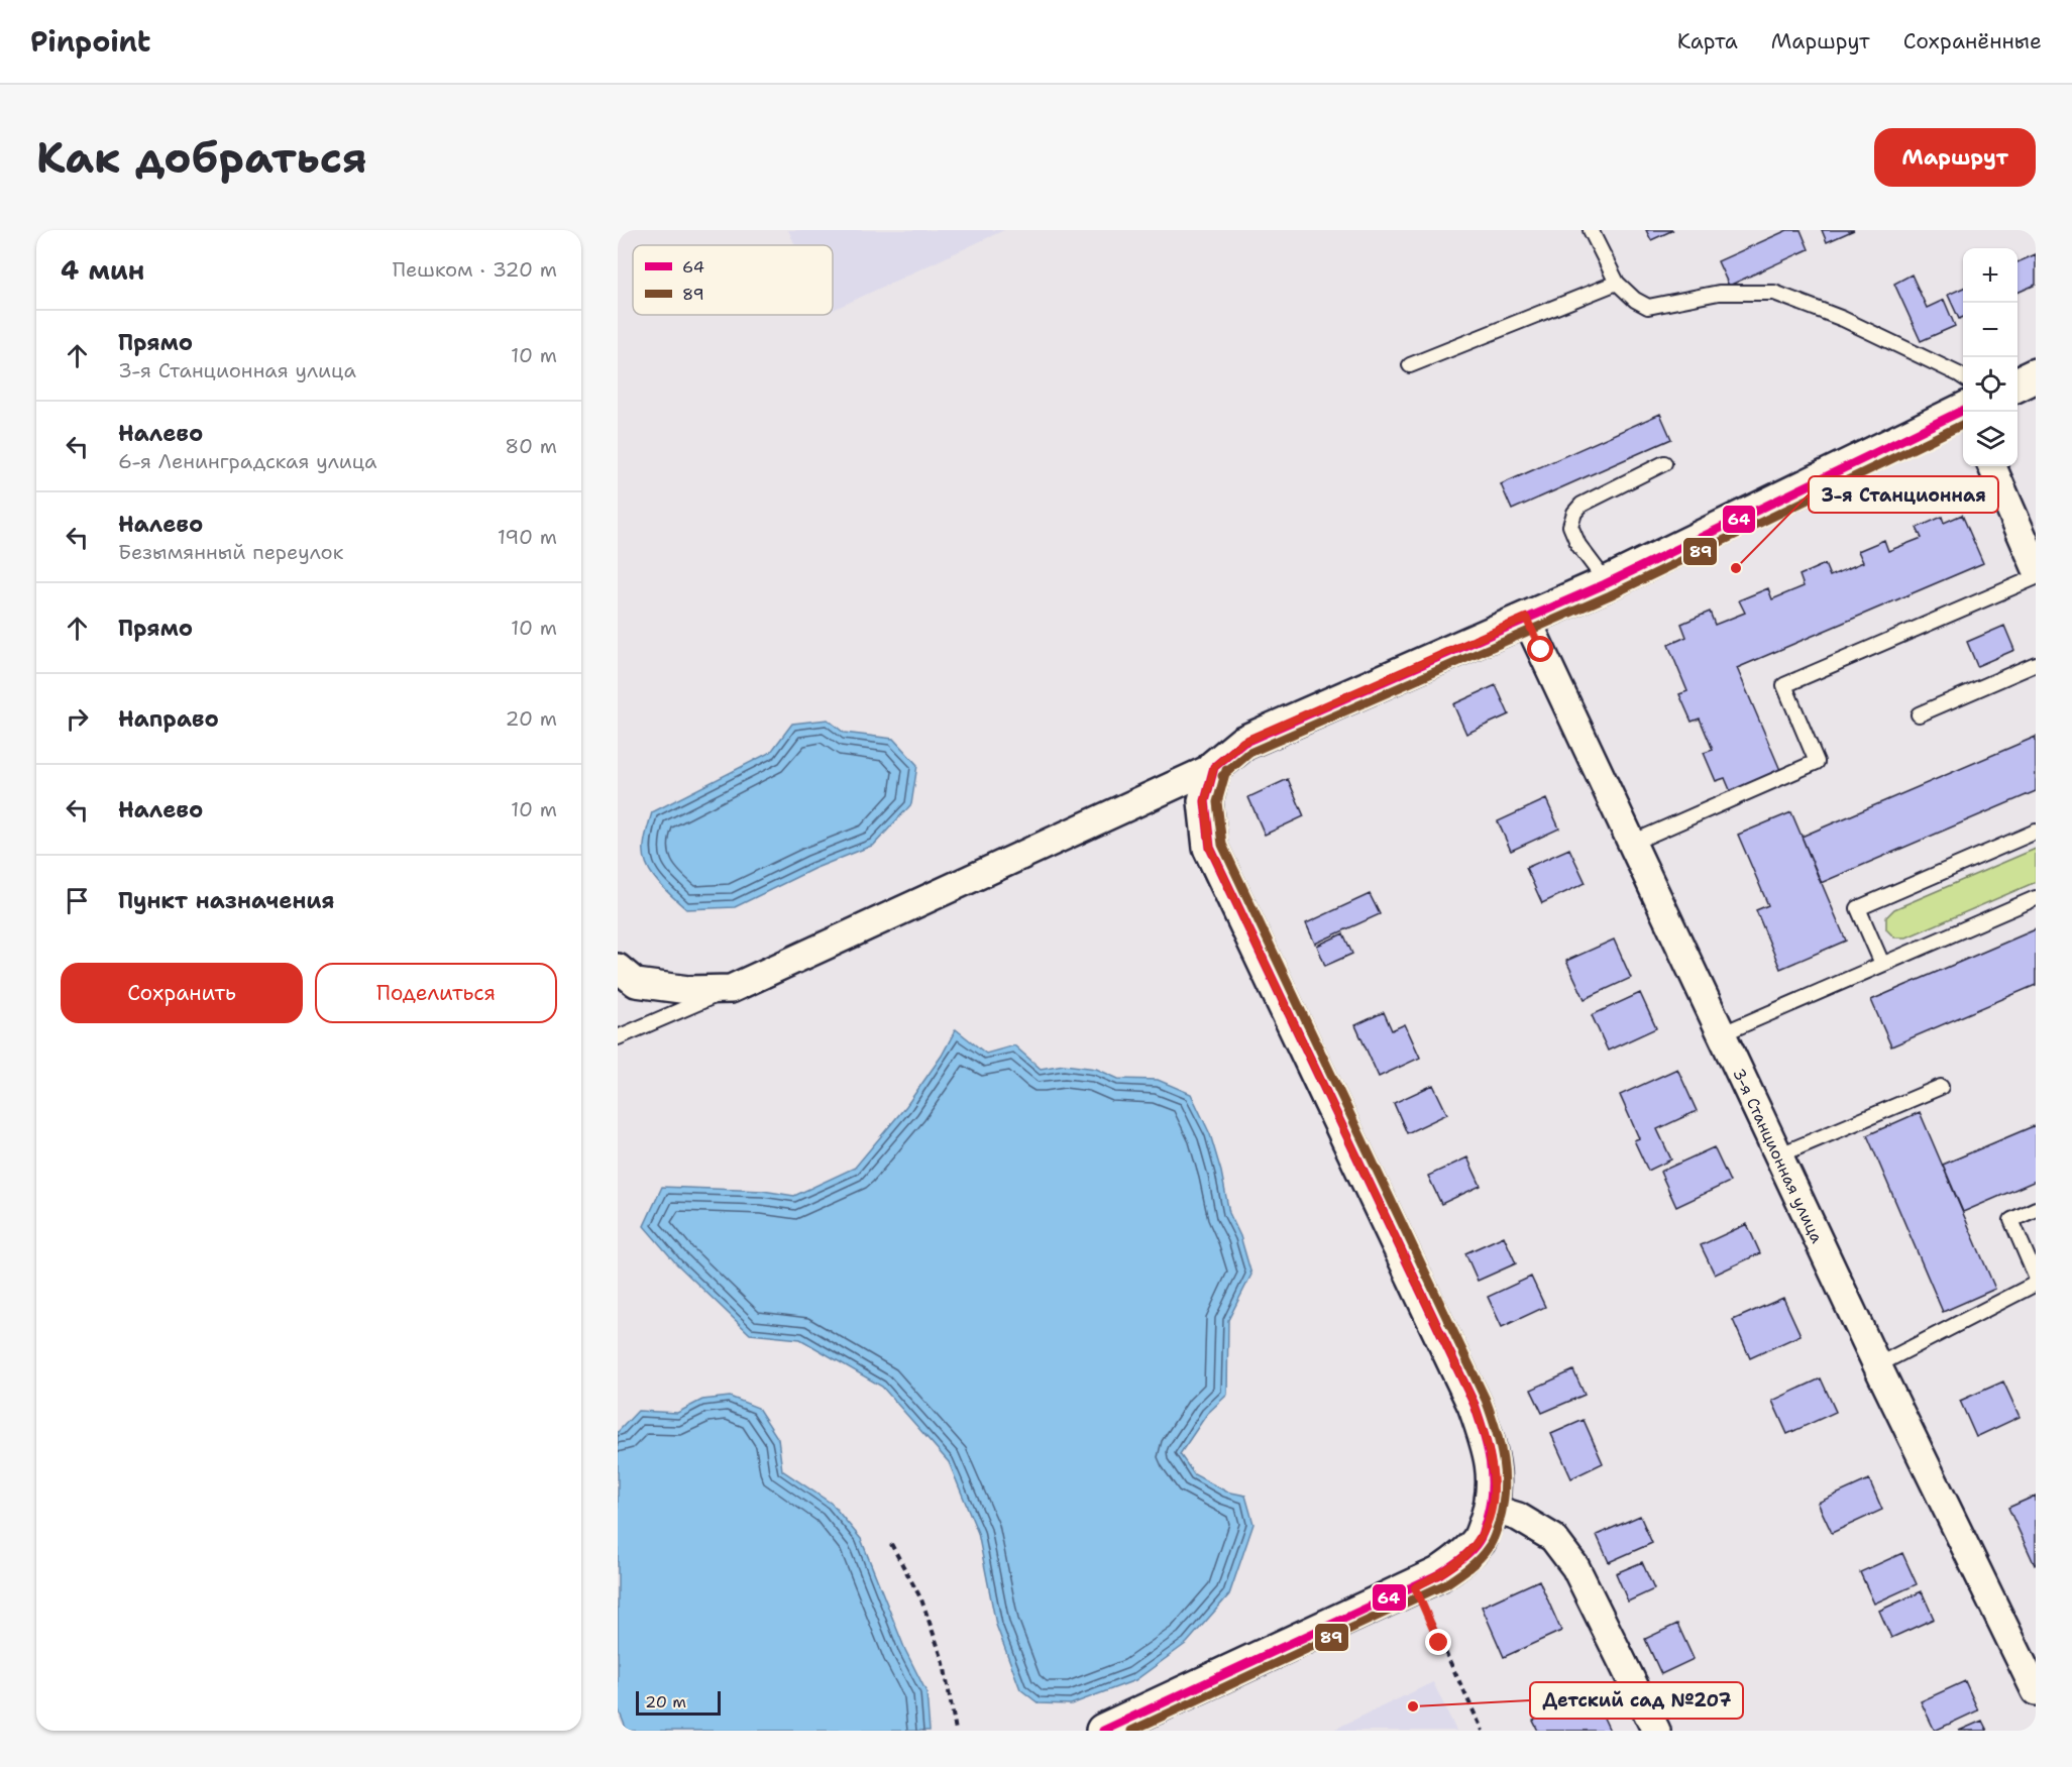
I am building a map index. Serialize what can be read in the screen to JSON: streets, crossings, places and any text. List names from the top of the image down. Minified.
{"streets":{"street":["3-я Станционная улица"]},"places":["3-я Станционная","Детский сад №207"],"lines":["transit line 64","transit line 89"],"legend":["64","89"],"scale_bar":"20 m","page":{"header":"Pinpoint","nav":["Карта","Маршрут","Сохранённые"],"buttons":["Маршрут",["Сохранить","Поделиться"]],"title":"Как добраться","heading":["4 мин","Пешком · 320 m"],"map_buttons":["+","−"],"list":[["Прямо","3-я Станционная улица","10 m"],["Налево","6-я Ленинградская улица","80 m"],["Налево","Безымянный переулок","190 m"],["Прямо","10 m"],["Направо","20 m"],["Налево","10 m"],"Пункт назначения"],"scale":"20 m"}}
